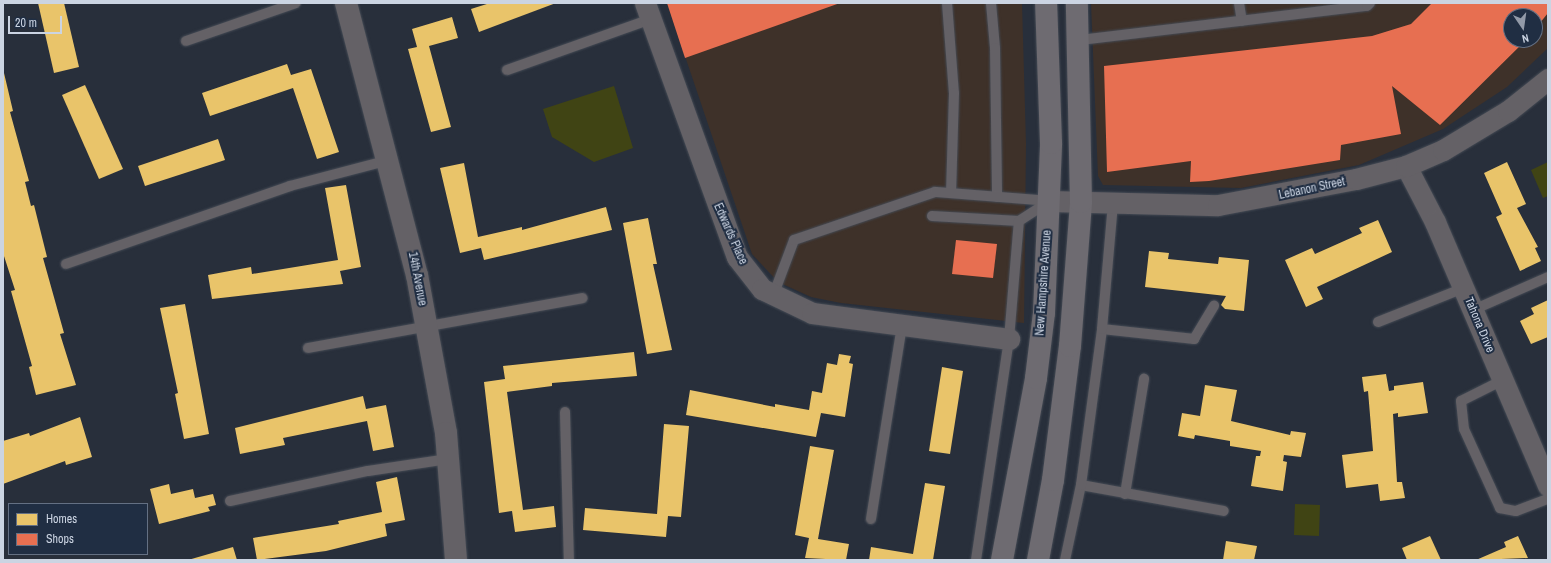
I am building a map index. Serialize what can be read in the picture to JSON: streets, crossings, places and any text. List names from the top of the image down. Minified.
{"streets":{"main road":["New Hampshire Avenue"],"street":["Lebanon Street","Edwards Place","14th Avenue","Tahona Drive"]},"crossings":[["Lebanon Street","New Hampshire Avenue"],["Lebanon Street","Tahona Drive"]],"legend":["Homes","Shops"],"scale_bar":"20 m","north":"bottom"}
